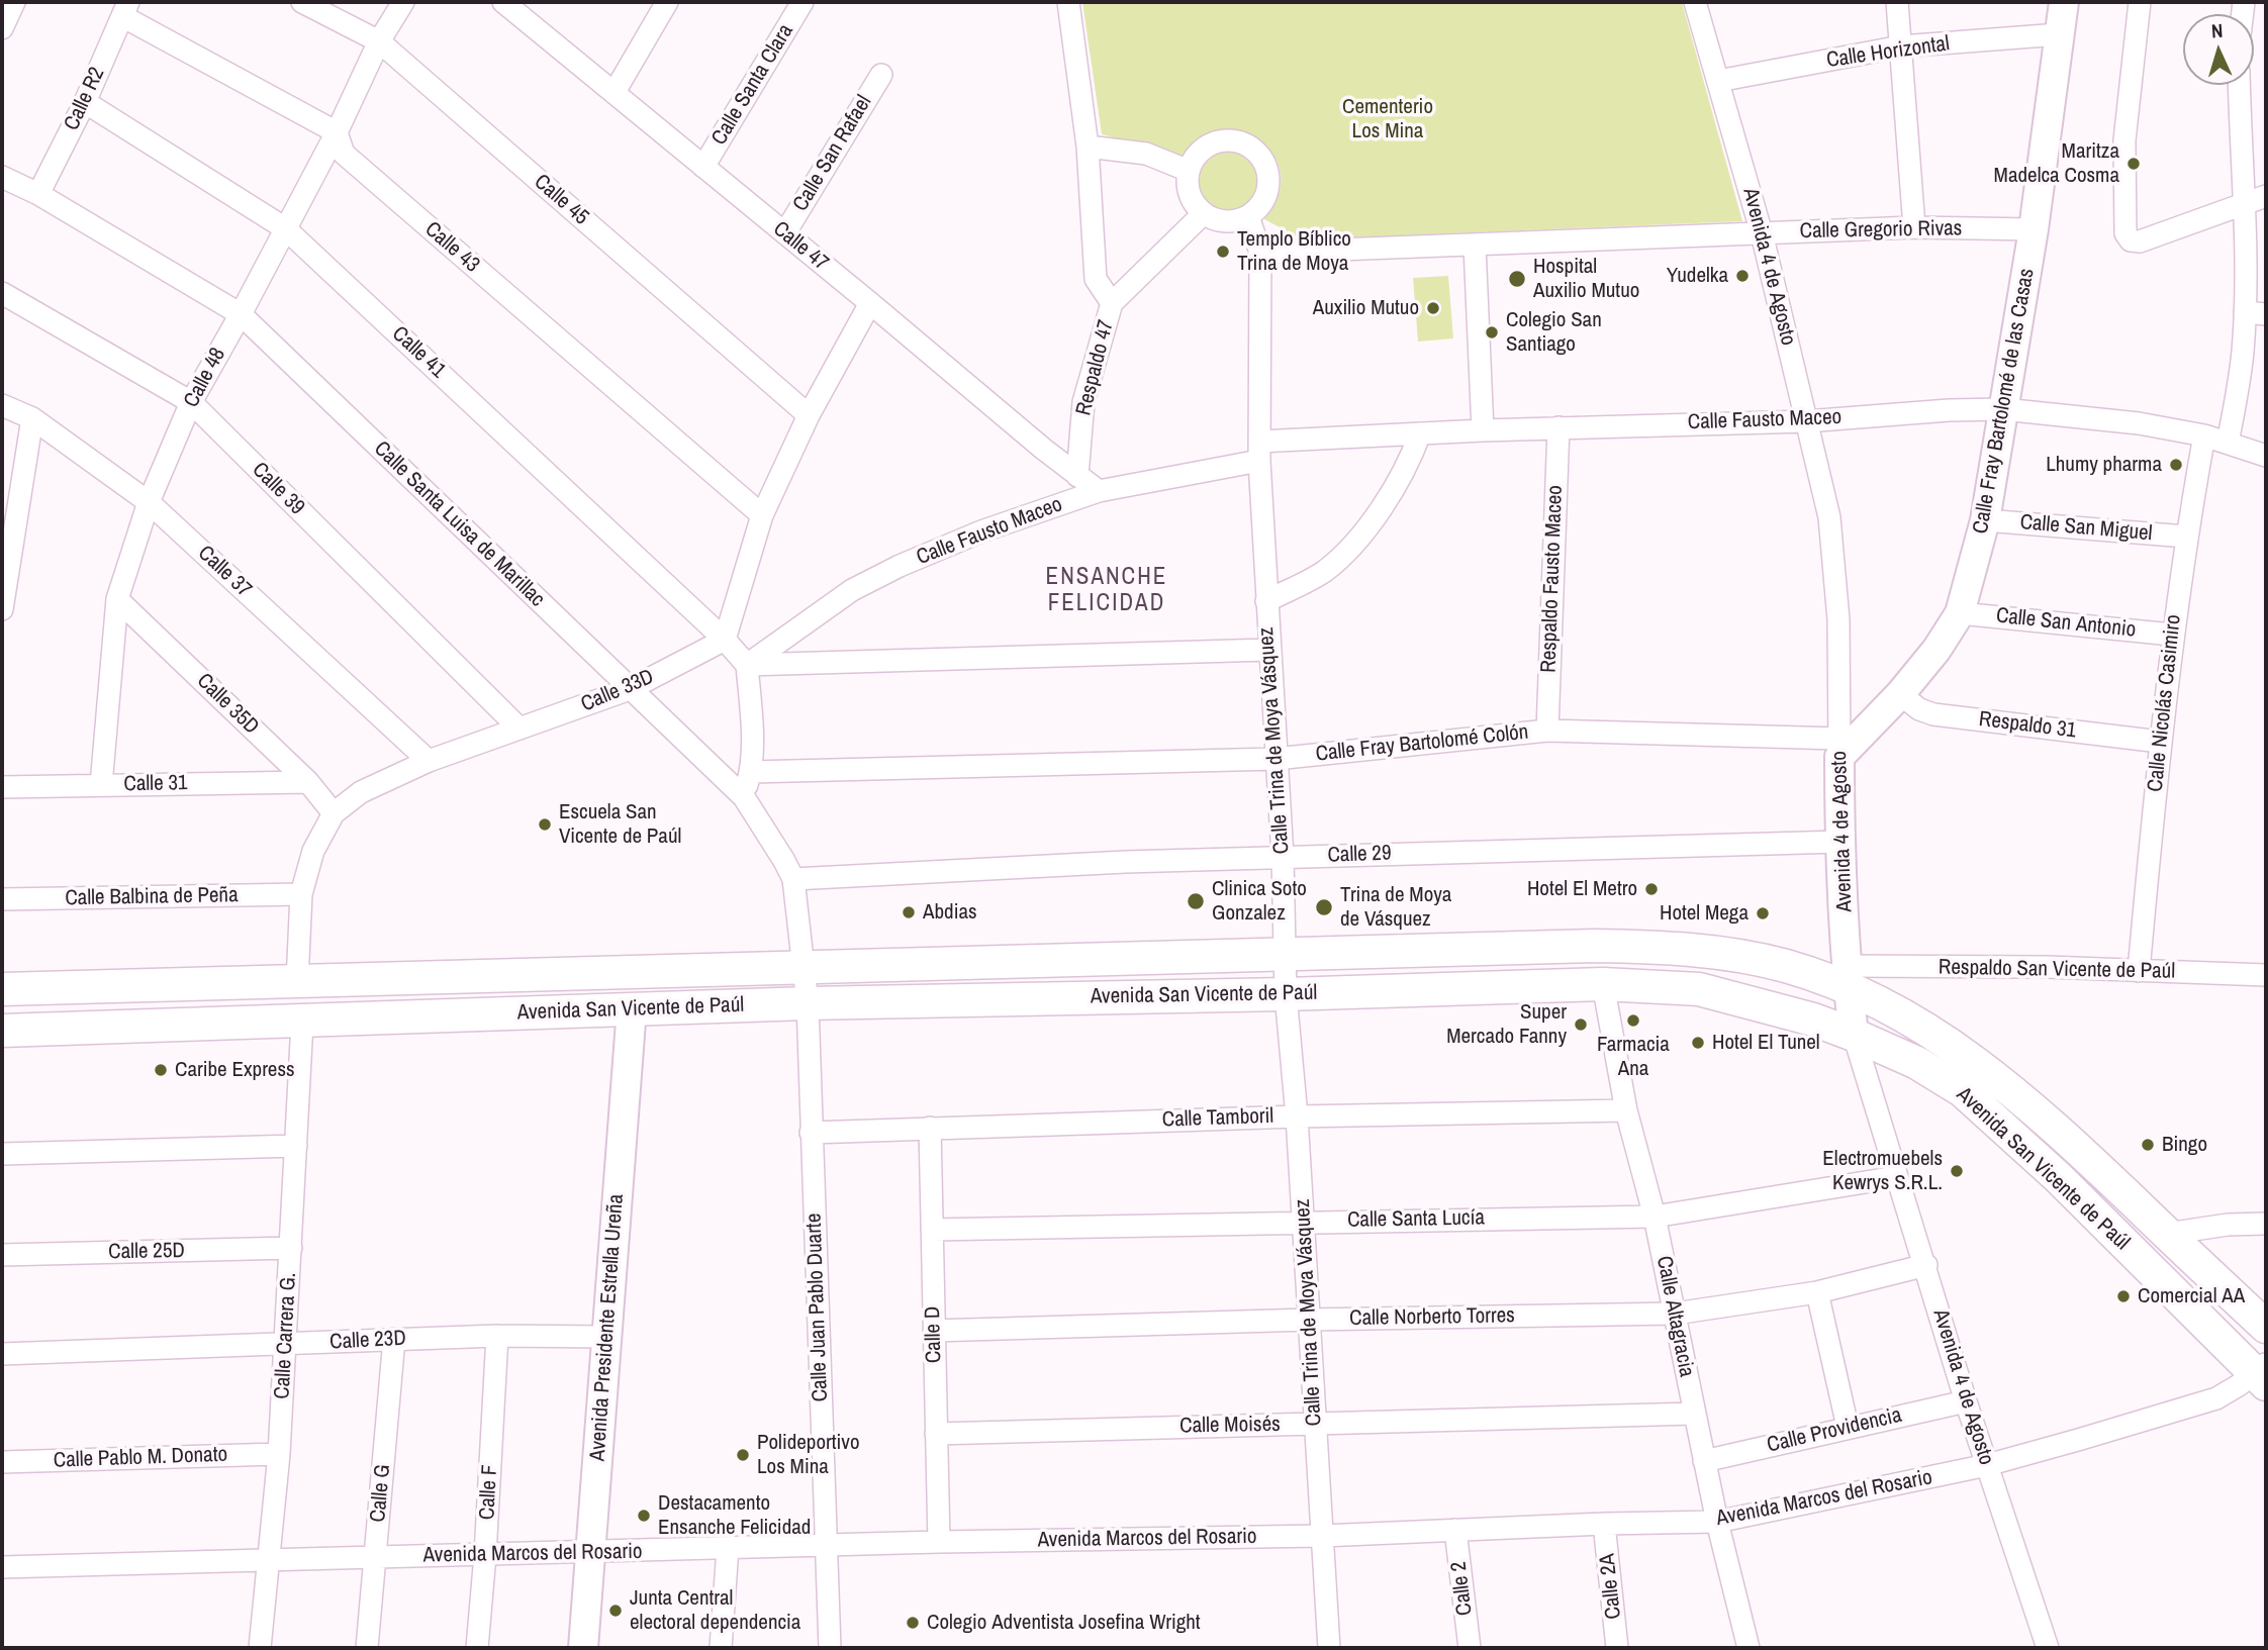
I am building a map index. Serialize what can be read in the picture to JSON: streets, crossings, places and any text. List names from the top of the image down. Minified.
{"streets":{"main road":["Avenida 4 de Agosto","Calle Fray Bartolomé de las Casas","Avenida San Vicente de Paúl","Avenida Presidente Estrella Ureña"],"street":["Calle Horizontal","Calle Santa Clara","Calle R2","Calle San Rafael","Calle 45","Calle Gregorio Rivas","Calle 47","Calle 43","Calle 41","Respaldo 47","Calle 48","Calle Fausto Maceo","Calle 39","Calle Santa Luisa de Marillac","Calle San Miguel","Calle 37","Respaldo Fausto Maceo","Calle San Antonio","Calle 33D","Calle Nicolás Casimiro","Calle 35D","Respaldo 31","Calle Trina de Moya Vásquez","Calle Fray Bartolomé Colón","Calle 31","Calle 29","Calle Balbina de Peña","Respaldo San Vicente de Paúl","Calle Tamboril","Calle Santa Lucía","Calle 25D","Calle Juan Pablo Duarte","Calle Altagracia","Calle Norberto Torres","Calle D","Calle Carrera G.","Calle 23D","Calle Moisés","Calle Providencia","Calle Pablo M. Donato","Calle F","Calle G","Avenida Marcos del Rosario","Calle 2A","Calle 2"]},"crossings":[["Calle Horizontal","Avenida 4 de Agosto"],["Calle Horizontal","Calle Fray Bartolomé de las Casas"],["Calle Santa Clara","Calle 47"],["Calle R2","Calle 41"],["Calle R2","Calle Santa Luisa de Marillac"],["Calle San Rafael","Calle 47"],["Calle 45","Calle 48"],["Calle Gregorio Rivas","Avenida 4 de Agosto"],["Calle Gregorio Rivas","Calle Fray Bartolomé de las Casas"],["Calle Gregorio Rivas","Calle Trina de Moya Vásquez"],["Calle 47","Respaldo 47"],["Calle 47","Calle Fausto Maceo"],["Calle 43","Calle 48"],["Avenida 4 de Agosto","Calle Fray Bartolomé de las Casas"],["Avenida 4 de Agosto","Calle Fausto Maceo"],["Avenida 4 de Agosto","Calle Fray Bartolomé Colón"],["Avenida 4 de Agosto","Calle 29"],["Avenida 4 de Agosto","Respaldo San Vicente de Paúl"],["Avenida 4 de Agosto","Avenida San Vicente de Paúl"],["Avenida 4 de Agosto","Calle Santa Lucía"],["Avenida 4 de Agosto","Calle Norberto Torres"],["Avenida 4 de Agosto","Calle Providencia"],["Avenida 4 de Agosto","Avenida Marcos del Rosario"],["Calle 41","Calle 48"],["Calle 41","Calle Fausto Maceo"],["Calle 41","Calle 33D"],["Respaldo 47","Calle Trina de Moya Vásquez"],["Calle 48","Calle 39"],["Calle 48","Calle Santa Luisa de Marillac"],["Calle 48","Calle 37"],["Calle 48","Calle 35D"],["Calle 48","Calle 31"],["Calle Fray Bartolomé de las Casas","Calle Fausto Maceo"],["Calle Fray Bartolomé de las Casas","Calle San Miguel"],["Calle Fray Bartolomé de las Casas","Calle San Antonio"],["Calle Fray Bartolomé de las Casas","Respaldo 31"],["Calle Fray Bartolomé de las Casas","Calle Fray Bartolomé Colón"],["Calle Fausto Maceo","Respaldo Fausto Maceo"],["Calle Fausto Maceo","Calle Nicolás Casimiro"],["Calle Fausto Maceo","Calle Trina de Moya Vásquez"],["Calle 39","Calle 33D"],["Calle Santa Luisa de Marillac","Calle 33D"],["Calle Santa Luisa de Marillac","Calle 29"],["Calle Santa Luisa de Marillac","Avenida San Vicente de Paúl"],["Calle Santa Luisa de Marillac","Calle Juan Pablo Duarte"],["Calle San Miguel","Calle Nicolás Casimiro"],["Calle 37","Calle 33D"],["Respaldo Fausto Maceo","Calle Fray Bartolomé Colón"],["Calle San Antonio","Calle Nicolás Casimiro"],["Calle 33D","Calle 35D"],["Calle 33D","Calle Balbina de Peña"],["Calle 33D","Avenida San Vicente de Paúl"],["Calle Nicolás Casimiro","Respaldo 31"],["Calle Nicolás Casimiro","Respaldo San Vicente de Paúl"],["Calle 35D","Calle 31"],["Calle Trina de Moya Vásquez","Calle Fray Bartolomé Colón"],["Calle Trina de Moya Vásquez","Calle 29"],["Calle Trina de Moya Vásquez","Avenida San Vicente de Paúl"],["Calle Trina de Moya Vásquez","Calle Tamboril"],["Calle Trina de Moya Vásquez","Calle Santa Lucía"],["Calle Trina de Moya Vásquez","Calle Norberto Torres"],["Calle Trina de Moya Vásquez","Calle Moisés"],["Calle Trina de Moya Vásquez","Avenida Marcos del Rosario"],["Respaldo San Vicente de Paúl","Avenida San Vicente de Paúl"],["Avenida San Vicente de Paúl","Calle Juan Pablo Duarte"],["Avenida San Vicente de Paúl","Calle Altagracia"],["Avenida San Vicente de Paúl","Avenida Presidente Estrella Ureña"],["Avenida San Vicente de Paúl","Calle Carrera G."],["Avenida San Vicente de Paúl","Avenida Marcos del Rosario"],["Calle Tamboril","Calle Juan Pablo Duarte"],["Calle Tamboril","Calle Altagracia"],["Calle Tamboril","Calle D"],["Calle Santa Lucía","Calle Altagracia"],["Calle Santa Lucía","Calle D"],["Calle 25D","Calle Carrera G."],["Calle Juan Pablo Duarte","Avenida Marcos del Rosario"],["Calle Altagracia","Calle Norberto Torres"],["Calle Altagracia","Calle Moisés"],["Calle Altagracia","Calle Providencia"],["Calle Altagracia","Avenida Marcos del Rosario"],["Calle Norberto Torres","Calle D"],["Avenida Presidente Estrella Ureña","Calle 23D"],["Avenida Presidente Estrella Ureña","Avenida Marcos del Rosario"],["Calle D","Calle Moisés"],["Calle D","Avenida Marcos del Rosario"],["Calle Carrera G.","Calle 23D"],["Calle Carrera G.","Calle Pablo M. Donato"],["Calle Carrera G.","Avenida Marcos del Rosario"],["Calle 23D","Calle F"],["Calle 23D","Calle G"],["Calle F","Avenida Marcos del Rosario"],["Calle G","Avenida Marcos del Rosario"],["Avenida Marcos del Rosario","Calle 2A"],["Avenida Marcos del Rosario","Calle 2"]],"districts":["ENSANCHE FELICIDAD"],"parks":["Cementerio Los Mina"],"places":["Maritza Madelca Cosma","Templo Bíblico Trina de Moya","Yudelka","Hospital Auxilio Mutuo","Auxilio Mutuo","Colegio San Santiago","Lhumy pharma","Escuela San Vicente de Paúl","Hotel El Metro","Clinica Soto Gonzalez","Trina de Moya de Vásquez","Abdias","Hotel Mega","Farmacia Ana","Super Mercado Fanny","Hotel El Tunel","Caribe Express","Bingo","Electromuebels Kewrys S.R.L.","Comercial AA","Polideportivo Los Mina","Destacamento Ensanche Felicidad","Junta Central electoral dependencia","Colegio Adventista Josefina Wright"],"north":"top"}
